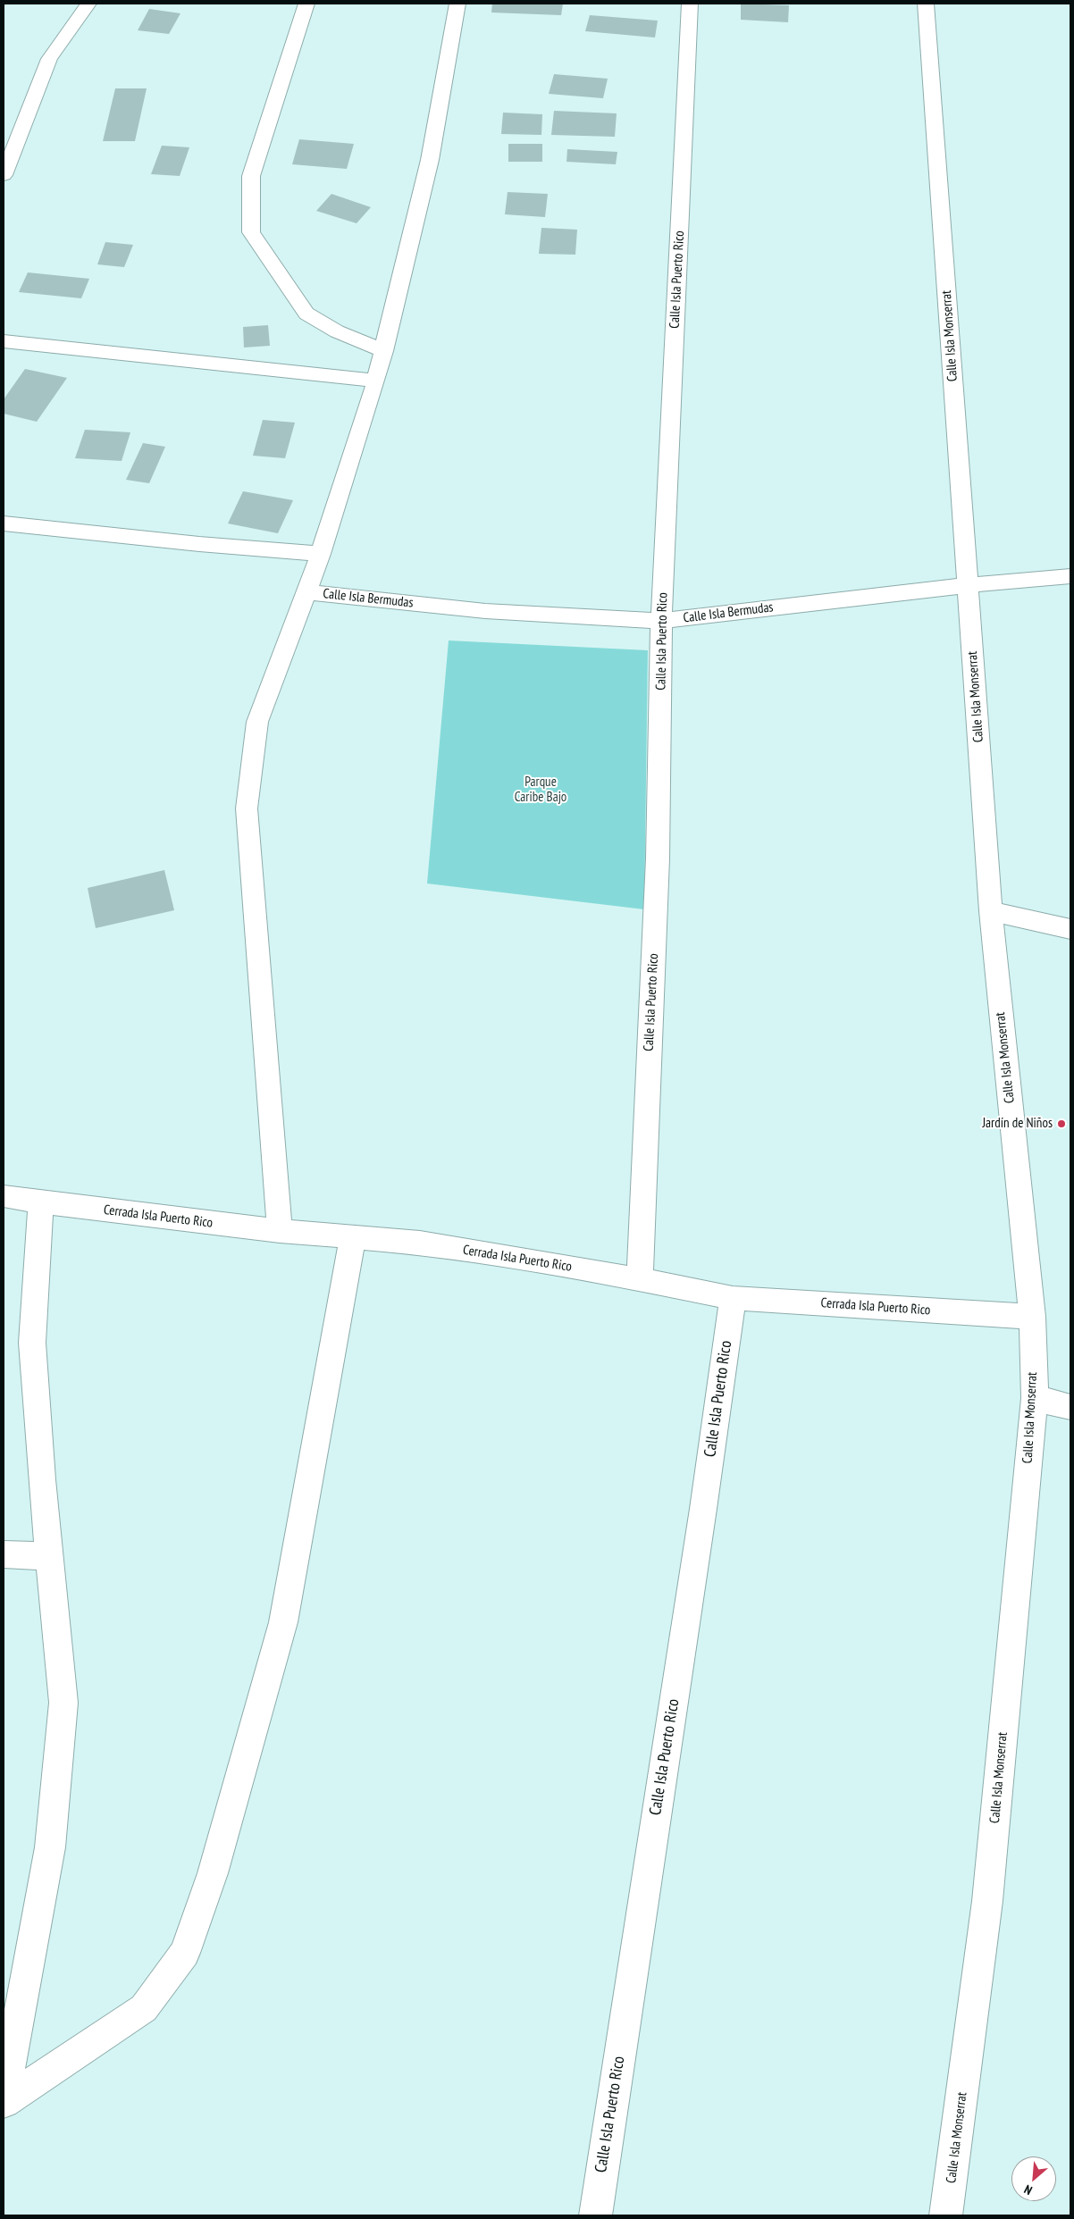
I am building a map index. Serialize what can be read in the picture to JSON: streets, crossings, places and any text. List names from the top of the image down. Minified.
{"streets":{"street":["Calle Isla Puerto Rico","Calle Isla Monserrat","Calle Isla Bermudas","Cerrada Isla Puerto Rico"]},"crossings":[["Calle Isla Puerto Rico","Calle Isla Bermudas"],["Calle Isla Puerto Rico","Cerrada Isla Puerto Rico"],["Calle Isla Monserrat","Calle Isla Bermudas"],["Calle Isla Monserrat","Cerrada Isla Puerto Rico"]],"parks":["Parque Caribe Bajo"],"places":["Jardín de Niños"],"north":"bottom left"}
